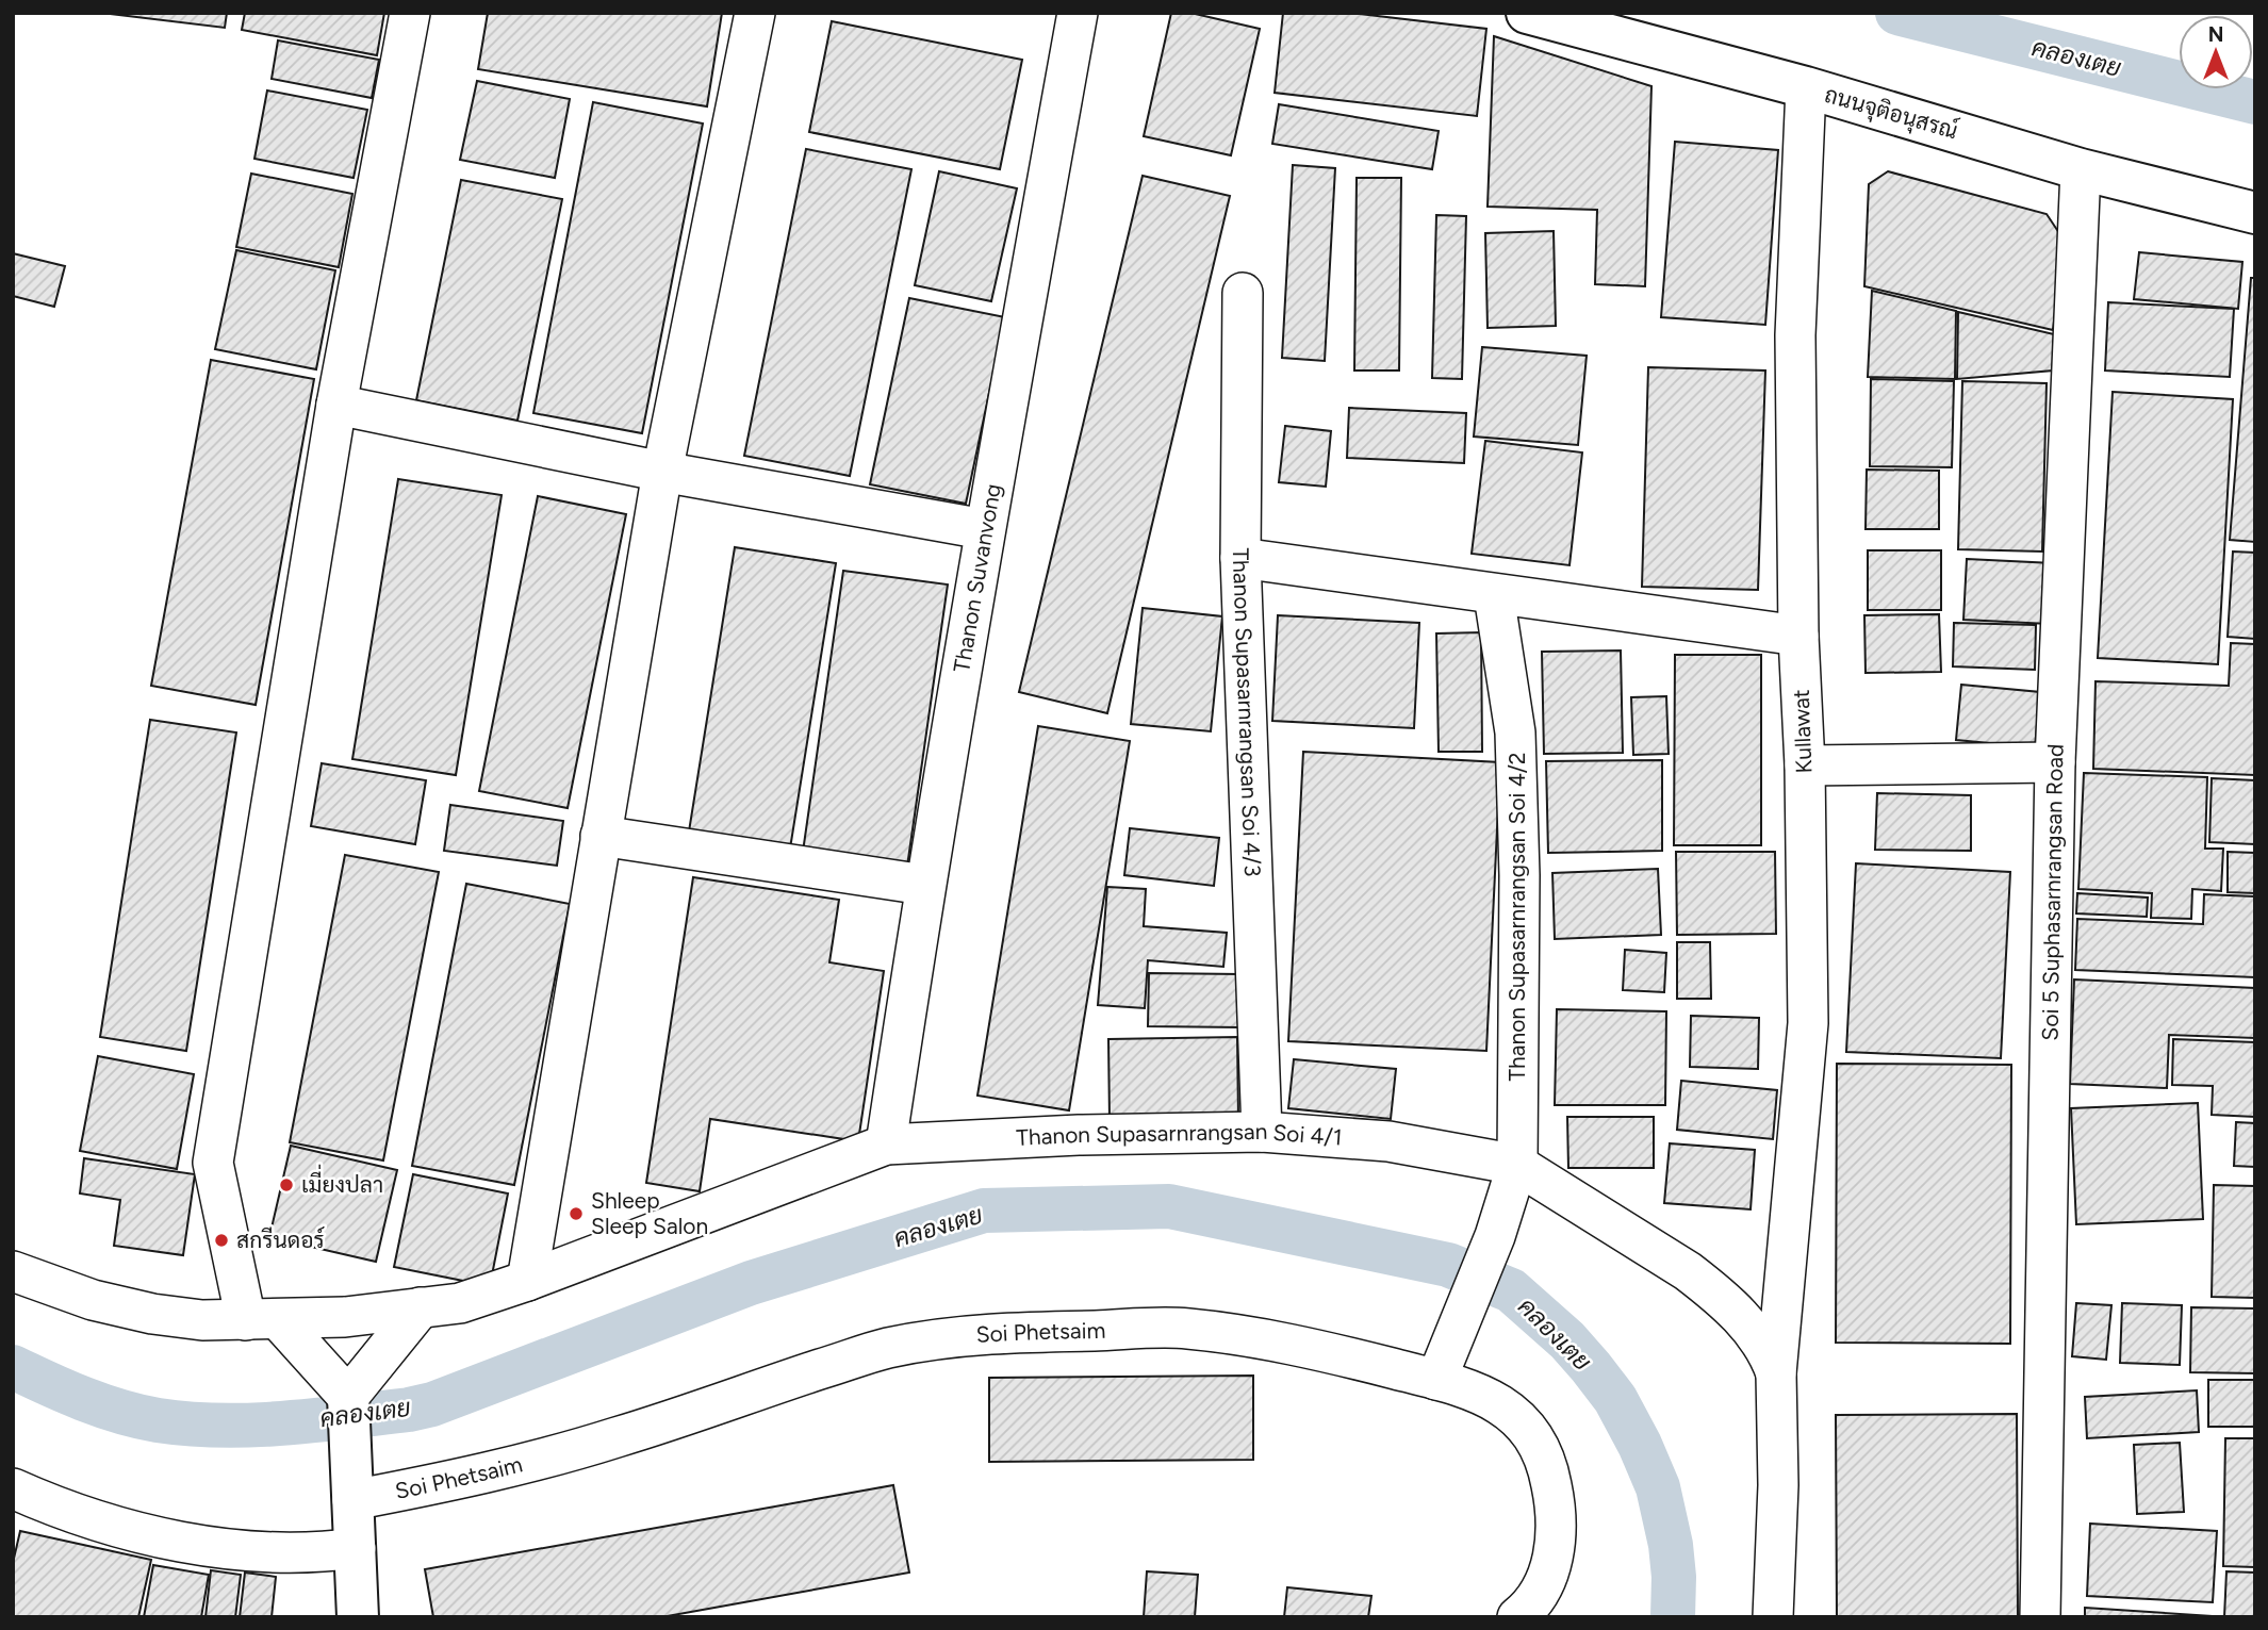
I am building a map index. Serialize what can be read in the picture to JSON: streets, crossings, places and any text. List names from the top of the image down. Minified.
{"streets":{"street":["ถนนจุติอนุสรณ์","Thanon Suvanvong","Thanon Supasarnrangsan Soi 4/3","Kullawat","Soi 5 Suphasarnrangsan Road","Thanon Supasarnrangsan Soi 4/2","Thanon Supasarnrangsan Soi 4/1","Soi Phetsaim"]},"crossings":[["ถนนจุติอนุสรณ์","Kullawat"],["ถนนจุติอนุสรณ์","Soi 5 Suphasarnrangsan Road"],["Thanon Suvanvong","Thanon Supasarnrangsan Soi 4/1"],["Thanon Supasarnrangsan Soi 4/3","Thanon Supasarnrangsan Soi 4/1"],["Kullawat","Thanon Supasarnrangsan Soi 4/1"],["Thanon Supasarnrangsan Soi 4/2","Thanon Supasarnrangsan Soi 4/1"],["Thanon Supasarnrangsan Soi 4/2","Soi Phetsaim"]],"water":["คลองเตย"],"places":["เมี่ยงปลา","Shleep Sleep Salon","สกรีนดอร์"],"north":"top"}
